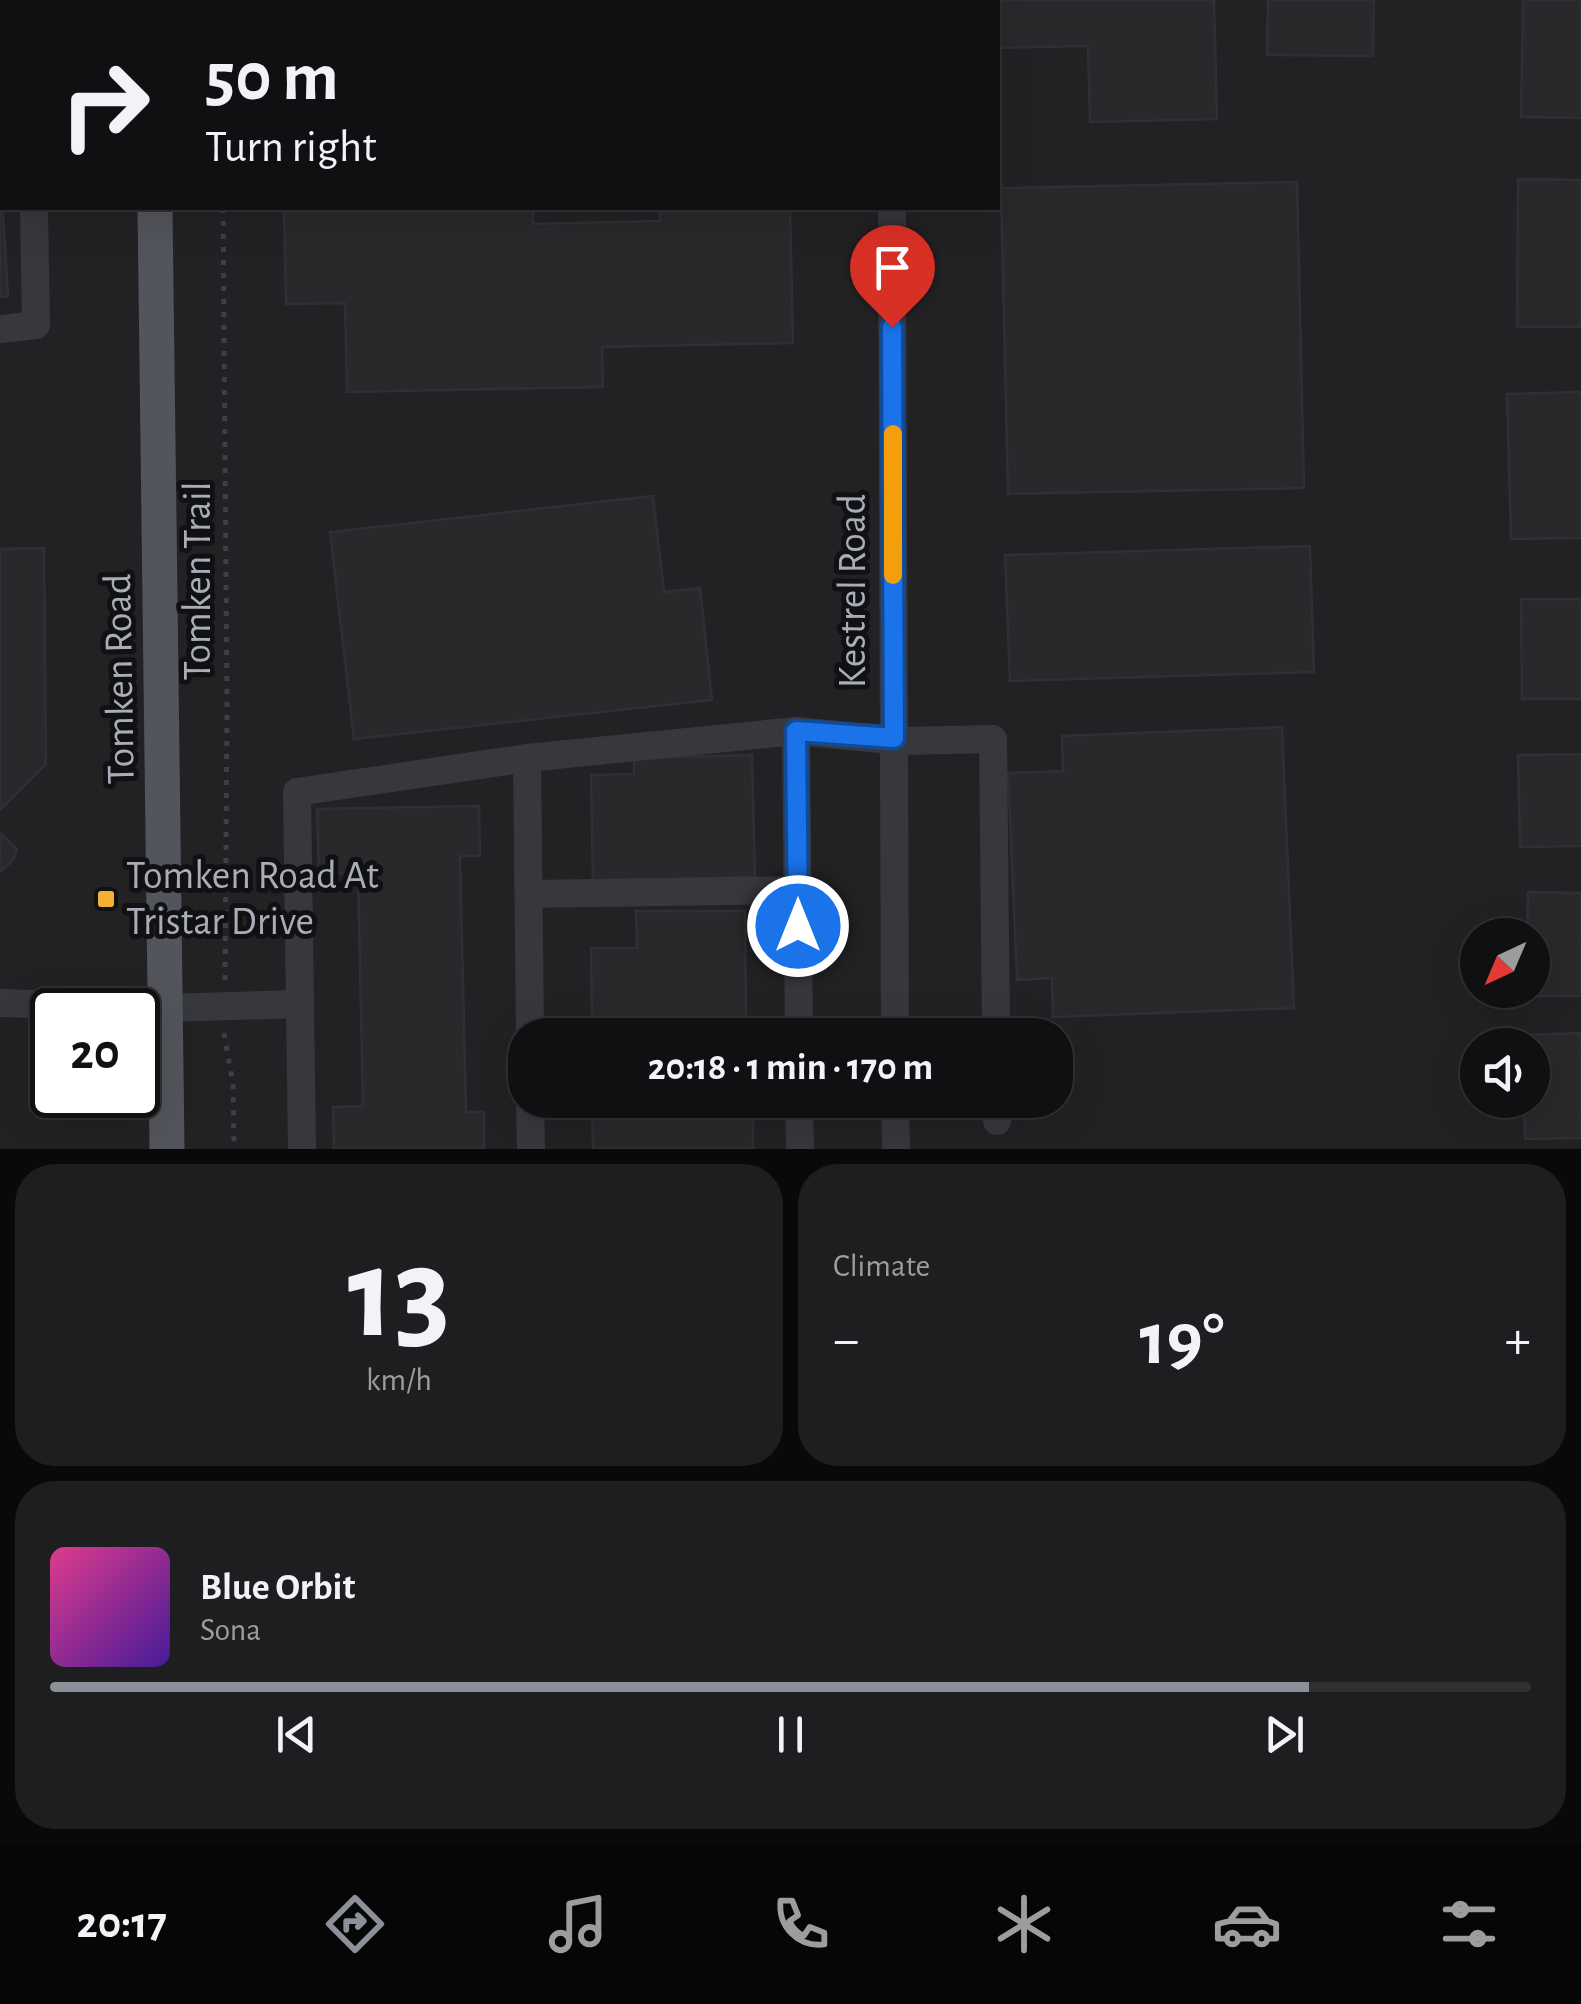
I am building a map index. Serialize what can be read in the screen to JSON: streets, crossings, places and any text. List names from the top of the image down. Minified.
{"streets":{"main road":["Tomken Road"],"street":["Kestrel Road"],"path":["Tomken Trail"]},"places":{"transit":["Tomken Road At Tristar Drive"]},"north":"bottom left","page":{"turn":["50 m","Turn right"],"limit":"20","trip":"20:18 · 1 min · 170 m","tile":[["13","km/h"],"Climate"],"heat":["−","19°","+"],"song":["Blue Orbit","Sona"],"tabs":"20:17"}}
